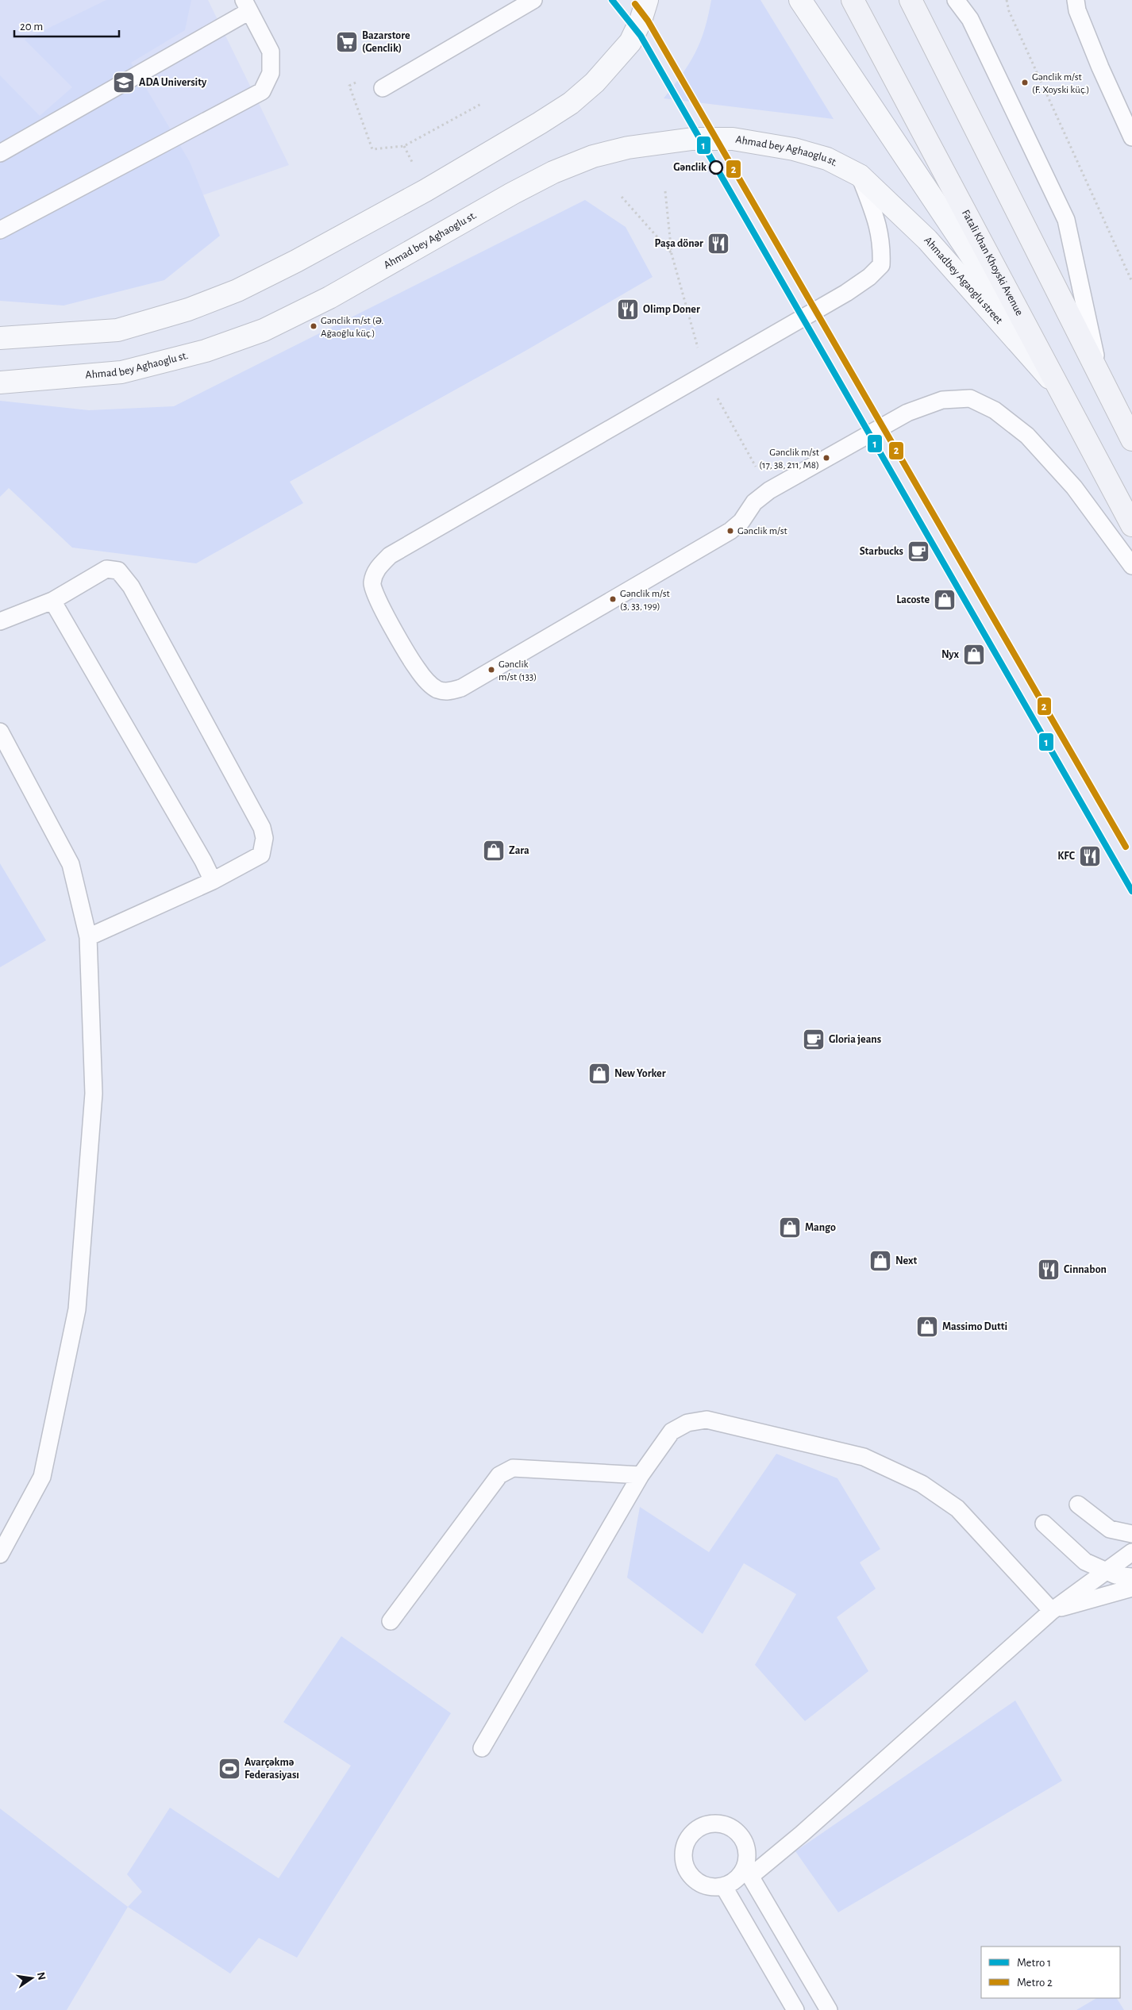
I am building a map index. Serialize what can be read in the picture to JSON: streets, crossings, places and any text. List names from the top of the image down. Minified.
{"streets":{"main road":["Fatali Khan Khoyski Avenue"],"street":["Ahmad bey Aghaoglu st.","Ahmadbey Agaoglu street"]},"crossings":[["Ahmad bey Aghaoglu st.","Ahmadbey Agaoglu street"],["Fatali Khan Khoyski Avenue","Ahmadbey Agaoglu street"]],"places":{"supermarket":["Bazarstore (Genclik)"],"school or university":["ADA University"],"other":["Gənclik m/st (F. Xoyski küç.)","Gənclik","Gənclik m/st (Ə. Ağaoğlu küç.)","Gənclik m/st (17, 38, 211, M8)","Gənclik m/st","Gənclik m/st (3, 33, 199)","Gənclik m/st (133)"],"restaurant":["Paşa dönər","Olimp Doner","KFC","Cinnabon"],"cafe":["Starbucks","Gloria jeans"],"shop":["Lacoste","Nyx","Zara","New Yorker","Mango","Next","Massimo Dutti"],"sports":["Avarçəkmə Federasiyası"]},"lines":["metro line 1","metro line 2"],"legend":["Metro 1","Metro 2"],"scale_bar":"20 m","north":"right"}
